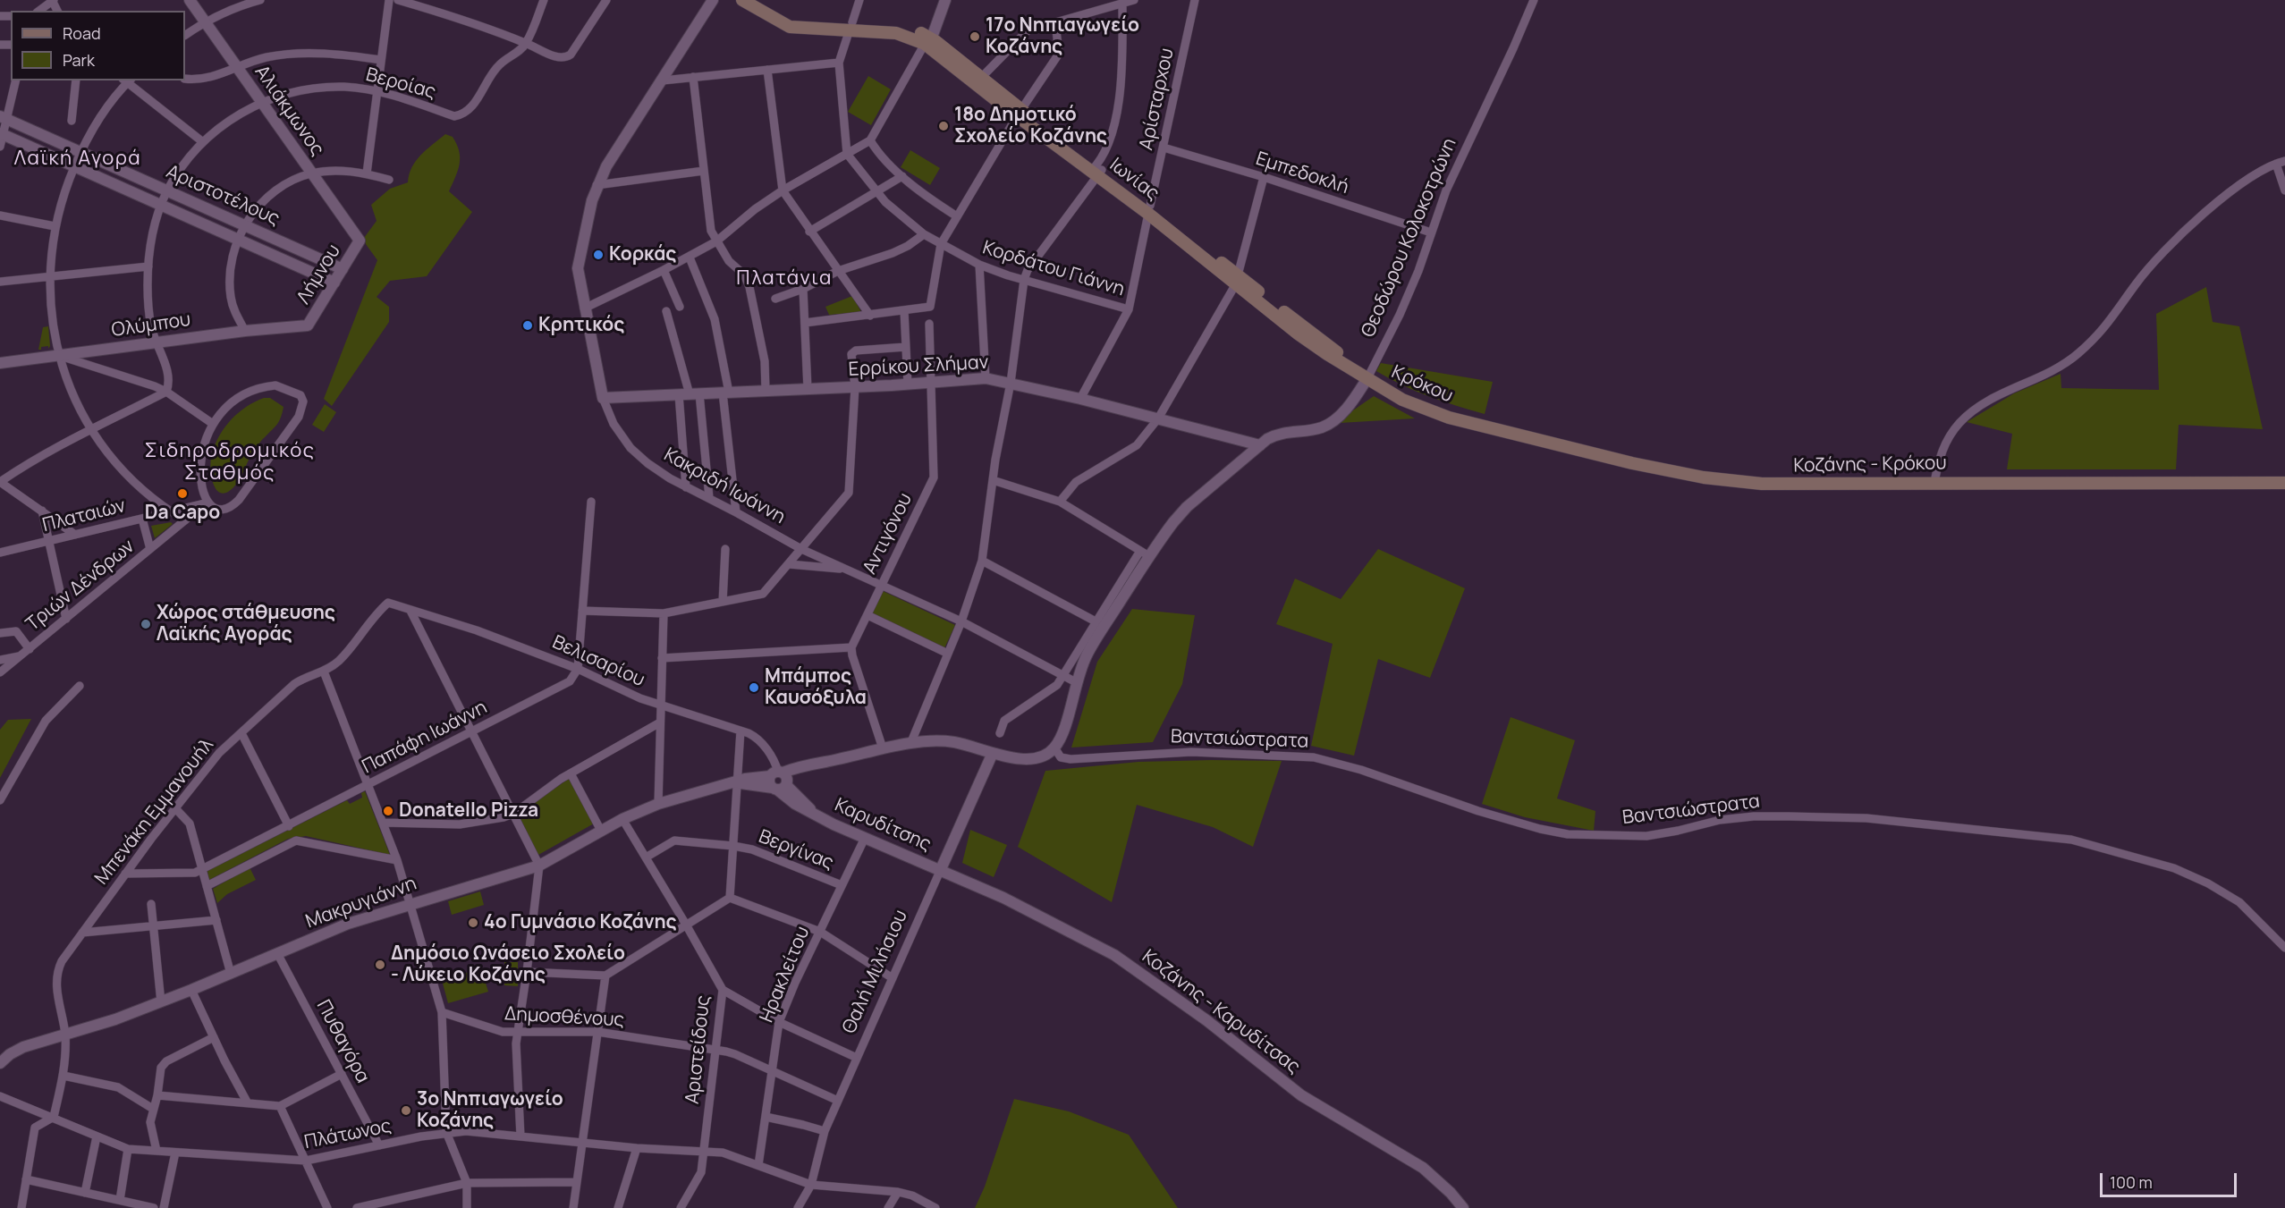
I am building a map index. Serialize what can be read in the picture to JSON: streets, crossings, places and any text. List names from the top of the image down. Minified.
{"streets":{"main road":["Ιωνίας","Κρόκου","Κοζάνης - Κρόκου"],"street":["Βεροίας","Αρίσταρχου","Αλιάκμωνος","Εμπεδοκλή","Αριστοτέλους","Θεοδώρου Κολοκοτρώνη","Κορδάτου Γιάννη","Λήμνου","Ολύμπου","Ερρίκου Σλήμαν","Κακριδή Ιωάννη","Πλαταιών","Αντιγόνου","Τριών Δένδρων","Βελισαρίου","Παπάφη Ιωάννη","Βαντσιώστρατα","Μπενάκη Εμμανουήλ","Καρυδίτσης","Βεργίνας","Μακρυγιάννη","Θαλή Μιλήσιου","Ηρακλείτου","Κοζάνης - Καρυδίτσας","Δημοσθένους","Πυθαγόρα","Αριστείδους","Πλάτωνος"]},"crossings":[["Βεροίας","Αλιάκμωνος"],["Βεροίας","Αριστοτέλους"],["Βεροίας","Ολύμπου"],["Αρίσταρχου","Εμπεδοκλή"],["Αρίσταρχου","Ιωνίας"],["Αρίσταρχου","Κορδάτου Γιάννη"],["Αρίσταρχου","Ερρίκου Σλήμαν"],["Αλιάκμωνος","Λήμνου"],["Εμπεδοκλή","Θεοδώρου Κολοκοτρώνη"],["Ιωνίας","Θεοδώρου Κολοκοτρώνη"],["Ιωνίας","Κρόκου"],["Αριστοτέλους","Λήμνου"],["Θεοδώρου Κολοκοτρώνη","Ερρίκου Σλήμαν"],["Θεοδώρου Κολοκοτρώνη","Κρόκου"],["Θεοδώρου Κολοκοτρώνη","Κακριδή Ιωάννη"],["Θεοδώρου Κολοκοτρώνη","Βαντσιώστρατα"],["Λήμνου","Ολύμπου"],["Ερρίκου Σλήμαν","Κακριδή Ιωάννη"],["Ερρίκου Σλήμαν","Αντιγόνου"],["Κρόκου","Κοζάνης - Κρόκου"],["Κακριδή Ιωάννη","Αντιγόνου"],["Πλαταιών","Τριών Δένδρων"],["Βελισαρίου","Παπάφη Ιωάννη"],["Βελισαρίου","Μπενάκη Εμμανουήλ"],["Βελισαρίου","Καρυδίτσης"],["Βελισαρίου","Μακρυγιάννη"],["Παπάφη Ιωάννη","Μπενάκη Εμμανουήλ"],["Μπενάκη Εμμανουήλ","Μακρυγιάννη"],["Μπενάκη Εμμανουήλ","Πλάτωνος"],["Καρυδίτσης","Μακρυγιάννη"],["Καρυδίτσης","Θαλή Μιλήσιου"],["Καρυδίτσης","Ηρακλείτου"],["Καρυδίτσης","Κοζάνης - Καρυδίτσας"],["Βεργίνας","Ηρακλείτου"],["Βεργίνας","Αριστείδους"],["Μακρυγιάννη","Θαλή Μιλήσιου"],["Μακρυγιάννη","Πυθαγόρα"],["Μακρυγιάννη","Αριστείδους"],["Θαλή Μιλήσιου","Κοζάνης - Καρυδίτσας"],["Θαλή Μιλήσιου","Δημοσθένους"],["Θαλή Μιλήσιου","Πλάτωνος"],["Ηρακλείτου","Δημοσθένους"],["Ηρακλείτου","Πλάτωνος"],["Δημοσθένους","Αριστείδους"],["Πυθαγόρα","Πλάτωνος"],["Αριστείδους","Πλάτωνος"]],"districts":["Λαϊκή Αγορά","Πλατάνια","Σιδηροδρομικός Σταθμός"],"places":["17ο Νηπιαγωγείο Κοζάνης","18ο Δημοτικό Σχολείο Κοζάνης","Κορκάς","Κρητικός","Da Capo","Χώρος στάθμευσης Λαϊκής Αγοράς","Μπάμπος Καυσόξυλα","Donatello Pizza","4ο Γυμνάσιο Κοζάνης","Δημόσιο Ωνάσειο Σχολείο - Λύκειο Κοζάνης","3ο Νηπιαγωγείο Κοζάνης"],"legend":["Road","Park"],"scale_bar":"100 m"}
